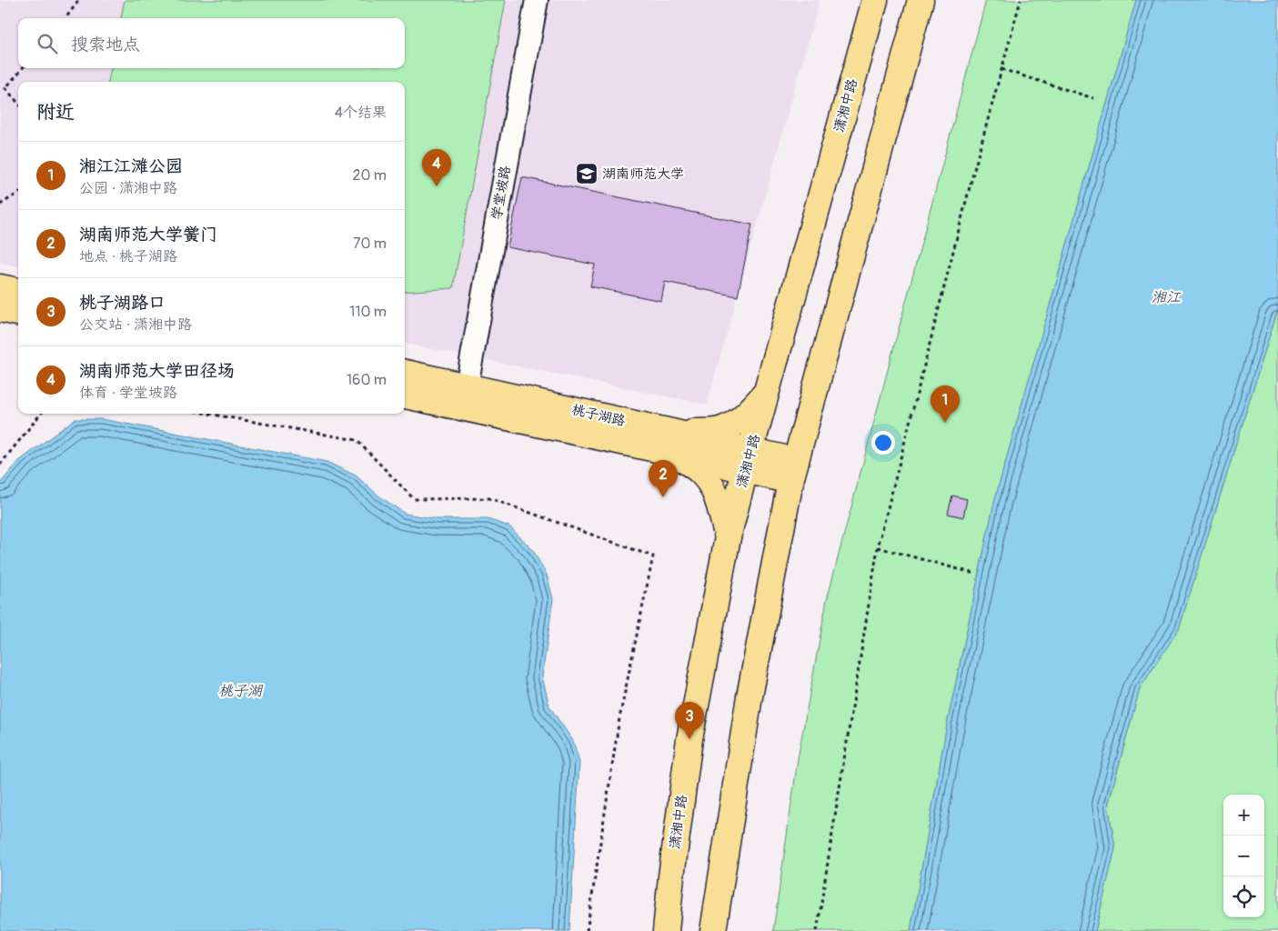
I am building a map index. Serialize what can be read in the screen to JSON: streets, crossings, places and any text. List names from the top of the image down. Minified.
{"streets":{"main road":["潇湘中路","桃子湖路"],"street":["学堂坡路"]},"crossings":[["潇湘中路","桃子湖路"],["学堂坡路","桃子湖路"]],"water":["湘江","桃子湖"],"places":{"school or university":["湖南师范大学"]},"page":{"search":"搜索地点","heading":["附近","4个结果"],"list":[{"mark":"1","name":"湘江江滩公园","note":"公园 · 潇湘中路","value":"20 m"},{"mark":"2","name":"湖南师范大学黉门","note":"地点 · 桃子湖路","value":"70 m"},{"mark":"3","name":"桃子湖路口","note":"公交站 · 潇湘中路","value":"110 m"},{"mark":"4","name":"湖南师范大学田径场","note":"体育 · 学堂坡路","value":"160 m"}],"pins":["4","1","2","3"],"map_buttons":["+","−"]}}
